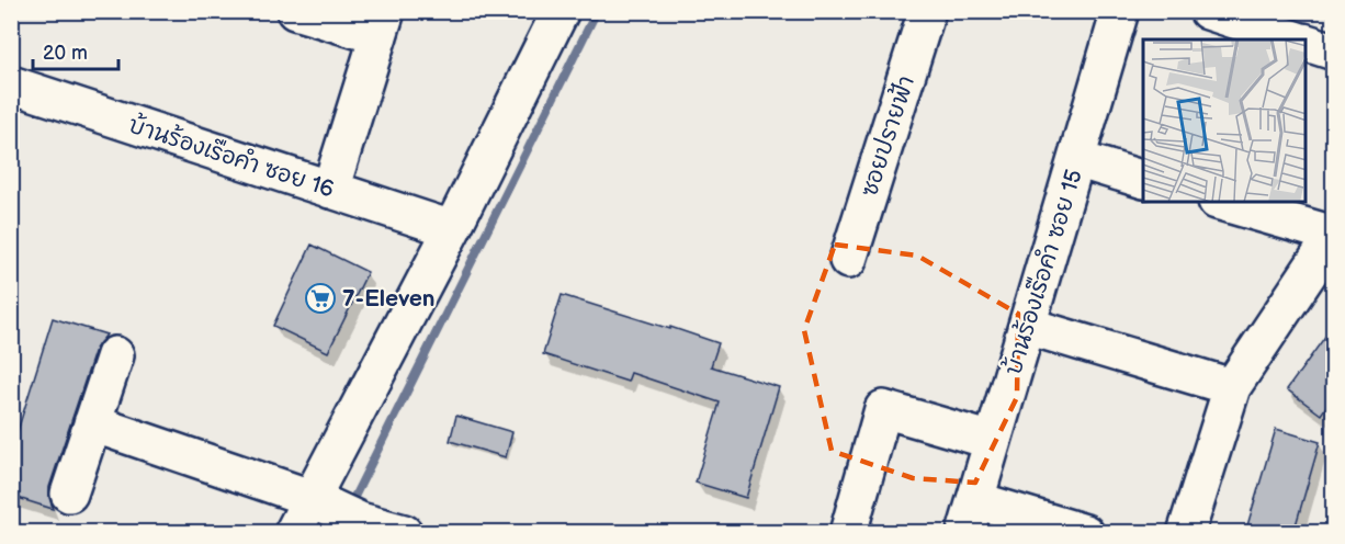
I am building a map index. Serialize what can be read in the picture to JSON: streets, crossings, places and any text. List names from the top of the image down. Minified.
{"streets":{"street":["ซอยปรายฟ้า","บ้านร้องเรือคำ ซอย 16","บ้านร้องเรือคำ ซอย 15"]},"places":{"supermarket":["7-Eleven"]},"scale_bar":"20 m"}
